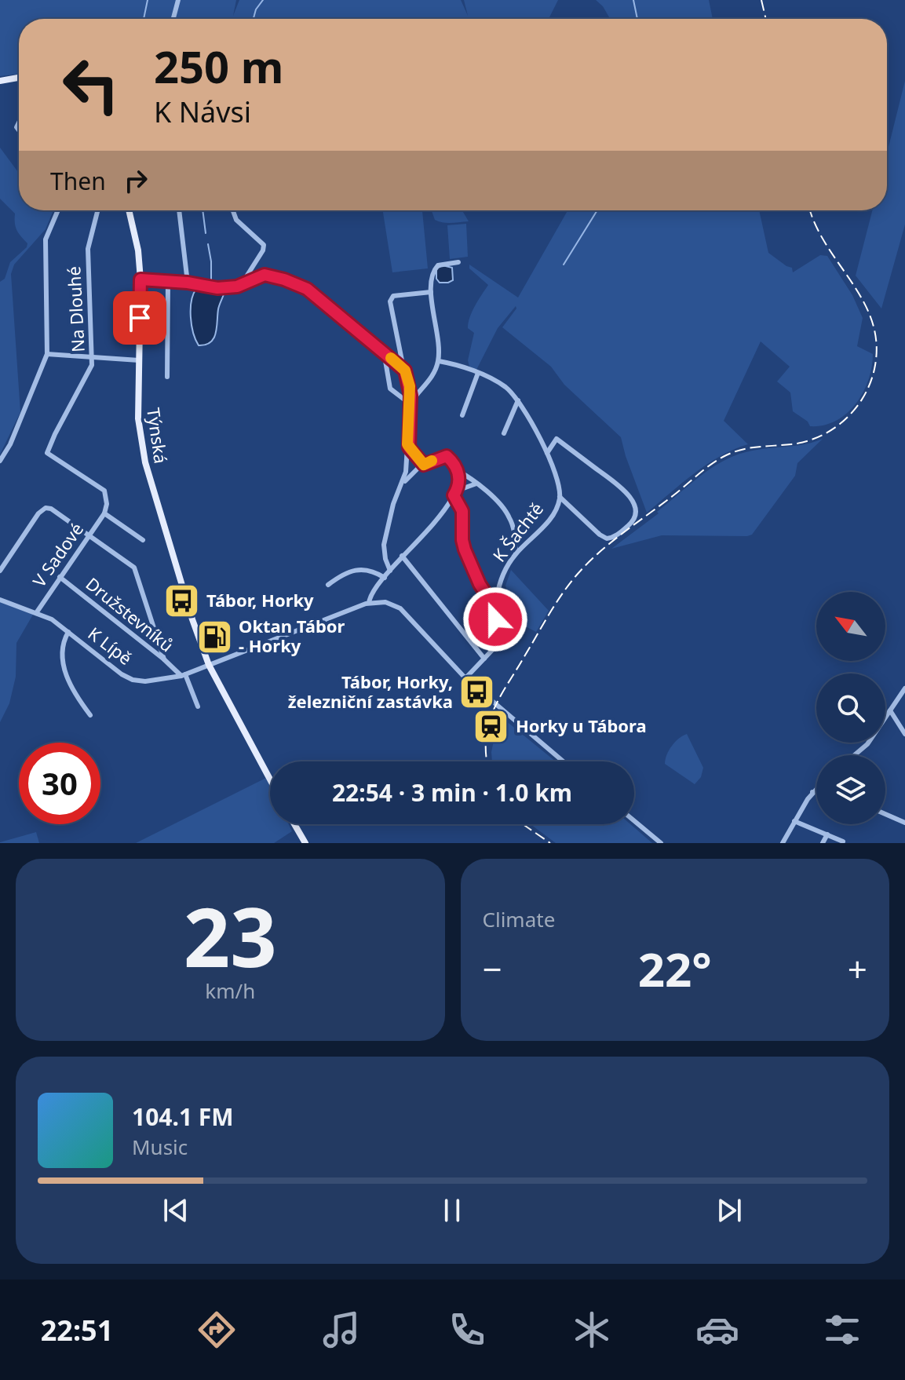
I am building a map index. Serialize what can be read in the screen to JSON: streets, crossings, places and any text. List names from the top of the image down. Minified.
{"streets":{"main road":["Týnská"],"street":["Na Dlouhé","K Šachtě","V Sadové","Družstevníků","K Lípě"]},"crossings":[["Na Dlouhé","V Sadové"],["Týnská","K Lípě"],["V Sadové","Družstevníků"],["V Sadové","K Lípě"],["Družstevníků","K Lípě"]],"places":{"bus stop":["Tábor, Horky","Tábor, Horky, železniční zastávka"],"fuel station":["Oktan Tábor - Horky"],"station":["Horky u Tábora"]},"north":"top left","page":{"turn":["250 m","K Návsi"],"then":"Then","limit":"30","trip":"22:54 · 3 min · 1.0 km","tile":[["23","km/h"],"Climate"],"heat":["−","22°","+"],"song":["104.1 FM","Music"],"tabs":"22:51"}}
